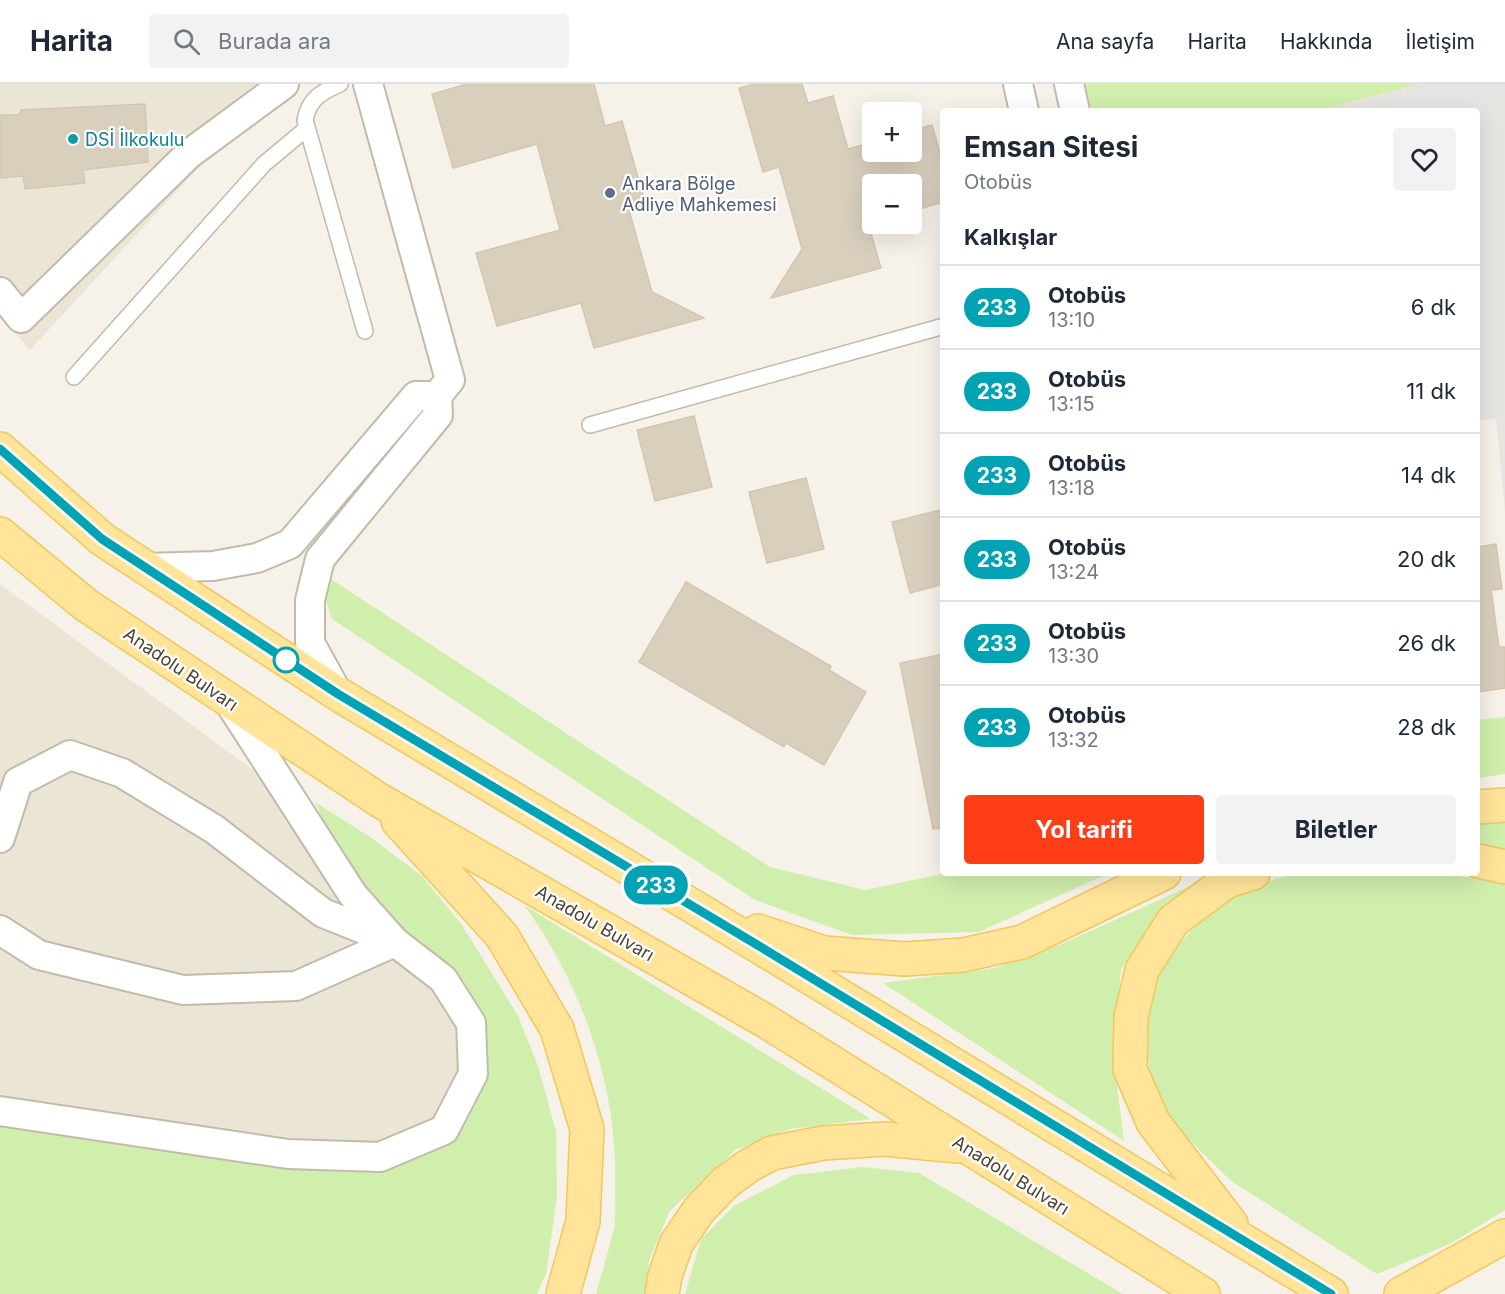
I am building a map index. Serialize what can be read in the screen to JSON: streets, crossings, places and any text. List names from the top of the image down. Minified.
{"streets":{"main road":["Anadolu Bulvarı"]},"places":["DSİ İlkokulu","Ankara Bölge Adliye Mahkemesi"],"lines":["bus line 233"],"page":{"header":"Harita","search":"Burada ara","nav":["Ana sayfa","Harita","Hakkında","İletişim"],"on_map":"233","map_buttons":["+","−"],"heading":[["Emsan Sitesi","Otobüs"],"Kalkışlar"],"list":[{"mark":"233","name":"Otobüs","note":"13:10","value":"6 dk"},{"mark":"233","name":"Otobüs","note":"13:15","value":"11 dk"},{"mark":"233","name":"Otobüs","note":"13:18","value":"14 dk"},{"mark":"233","name":"Otobüs","note":"13:24","value":"20 dk"},{"mark":"233","name":"Otobüs","note":"13:30","value":"26 dk"},{"mark":"233","name":"Otobüs","note":"13:32","value":"28 dk"}],"buttons":["Yol tarifi","Biletler"]}}
